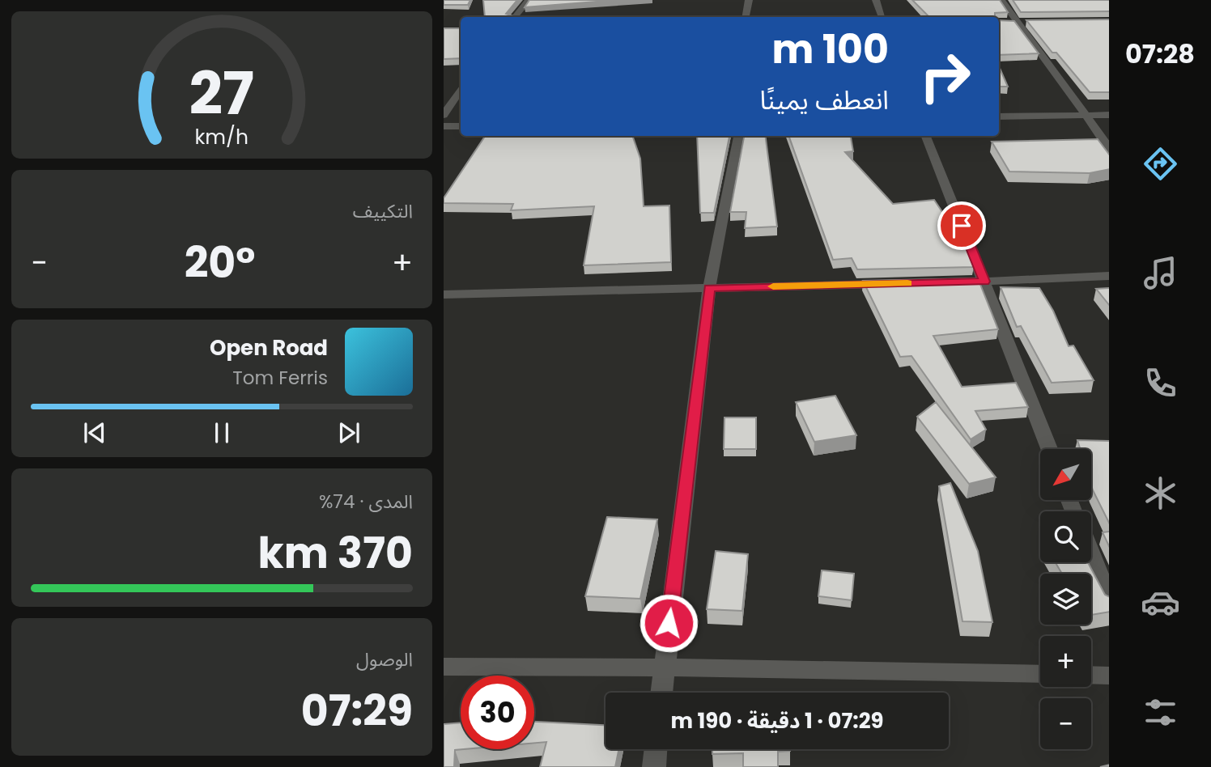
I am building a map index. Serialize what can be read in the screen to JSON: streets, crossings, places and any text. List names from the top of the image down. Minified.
{"north":"bottom left","page":{"tabs":"07:28","turn":["100 m","انعطف يمينًا"],"tile":["التكييف",["المدى · 74%","370 km"],["الوصول","07:29"]],"heat":["−","20°","+"],"song":["Open Road","Tom Ferris"],"map_buttons":["+","−"],"limit":"30","trip":"07:29 · 1 دقيقة · 190 m","gauge":["27","km/h"]}}
